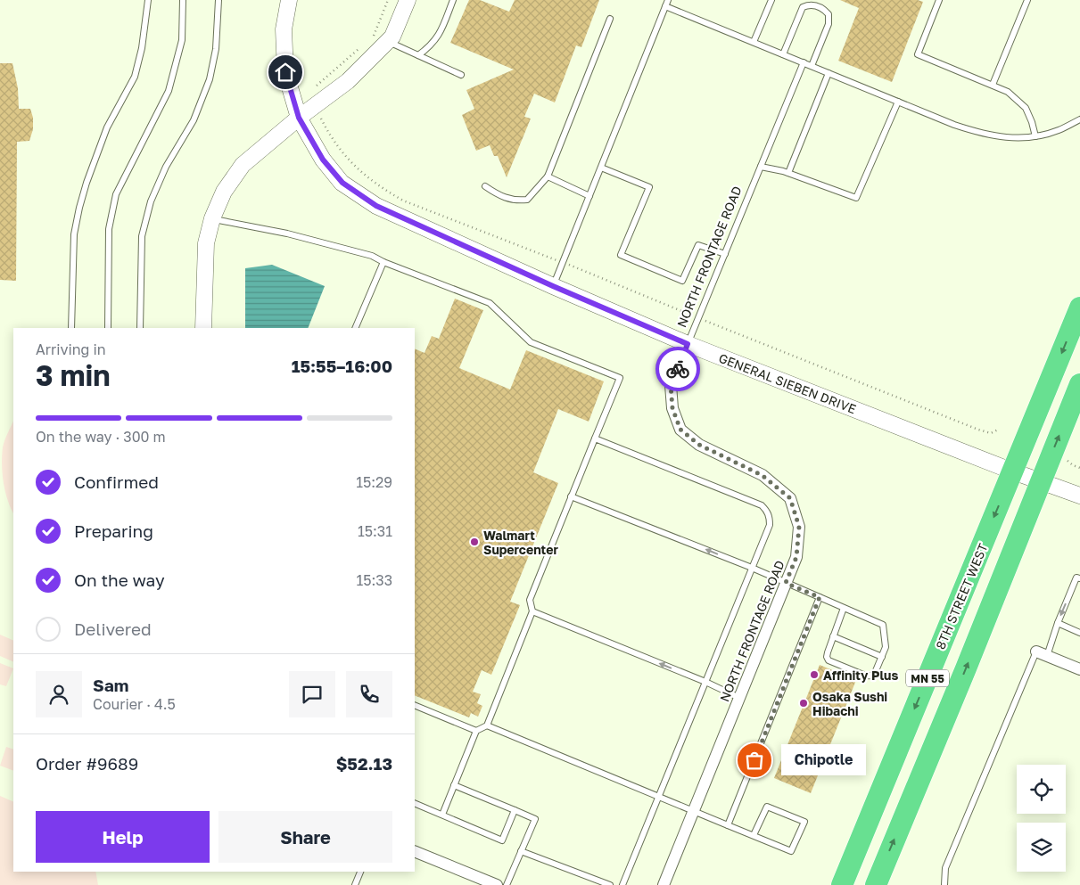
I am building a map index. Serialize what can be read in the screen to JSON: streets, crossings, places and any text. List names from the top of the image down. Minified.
{"streets":{"highway":["8TH STREET WEST","MN 55"],"street":["NORTH FRONTAGE ROAD","GENERAL SIEBEN DRIVE"]},"crossings":[["NORTH FRONTAGE ROAD","GENERAL SIEBEN DRIVE"],["GENERAL SIEBEN DRIVE","8TH STREET WEST"],["GENERAL SIEBEN DRIVE","MN 55"]],"places":["Walmart Supercenter","Affinity Plus","Osaka Sushi Hibachi","Chipotle"],"page":{"heading":["3 min","Arriving in","15:55–16:00"],"panel":["Sam","Courier · 4.5","Order #9689","$52.13"],"bar":"On the way · 300 m","list":[["Confirmed","15:29"],["Preparing","15:31"],["On the way","15:33"],"Delivered"],"bubble":"Chipotle","buttons":["Help","Share"]}}
